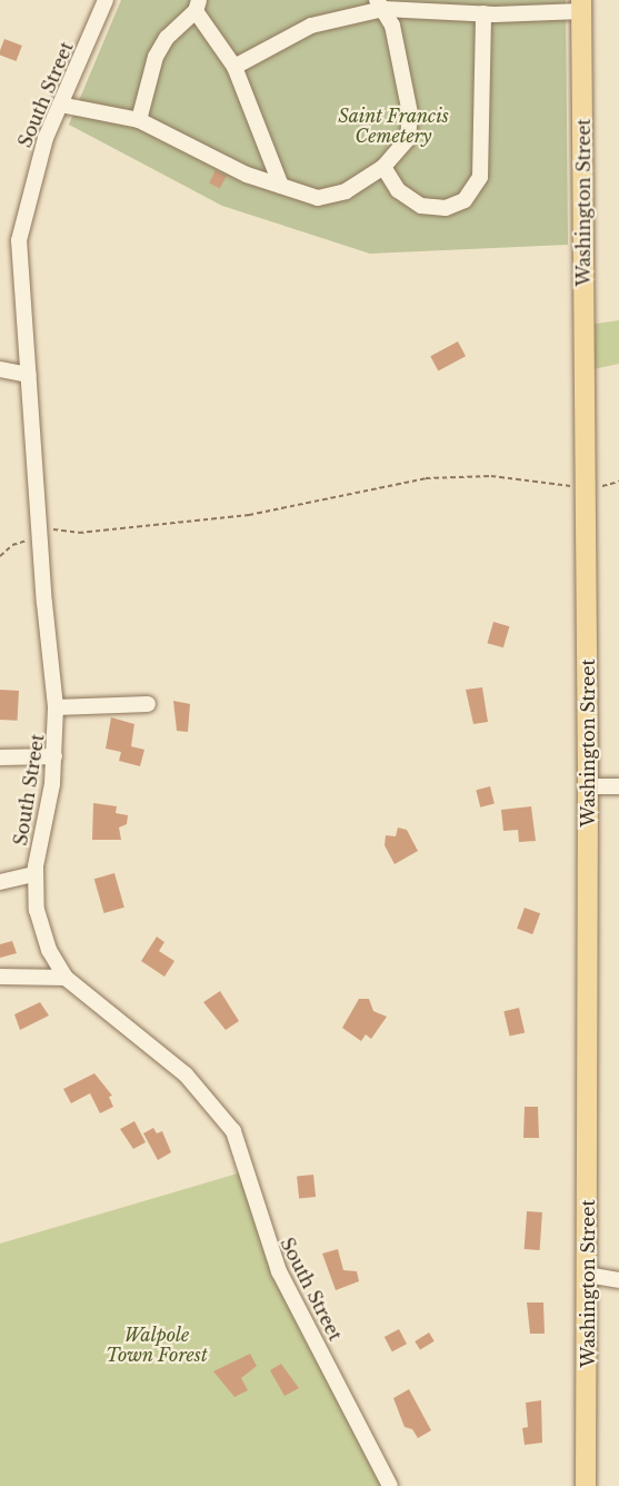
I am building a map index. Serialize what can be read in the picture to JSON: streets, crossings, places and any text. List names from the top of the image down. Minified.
{"streets":{"main road":["Washington Street"],"street":["South Street"]},"parks":["Saint Francis Cemetery","Walpole Town Forest"]}
